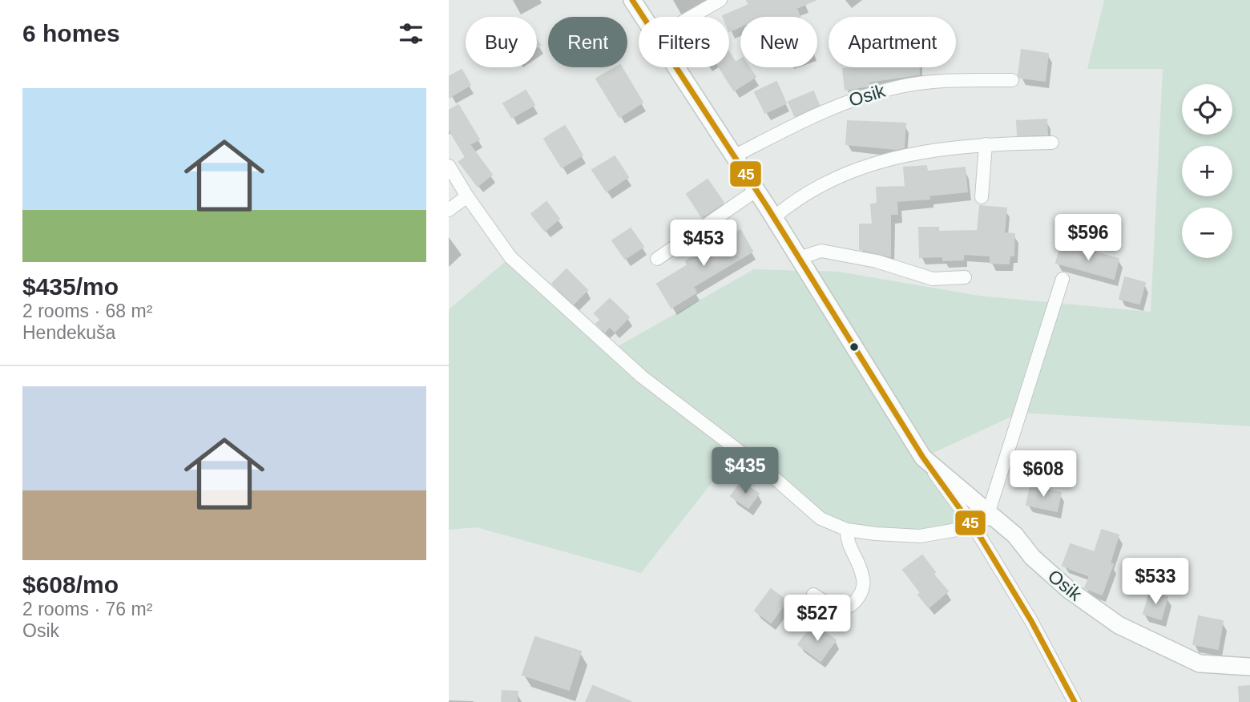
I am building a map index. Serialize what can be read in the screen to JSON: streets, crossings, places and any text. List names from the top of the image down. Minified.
{"streets":{"main road":["Osik"]},"lines":["transit line 45"],"page":{"heading":"6 homes","chip":["Buy","Rent","Filters","New","Apartment"],"list":[{"name":"$435/mo","note":"2 rooms · 68 m² · Hendekuša"},{"name":"$608/mo","note":"2 rooms · 76 m² · Osik"}],"map_buttons":["+","−"],"price":["$596","$453","$435","$608","$533","$527"]}}
